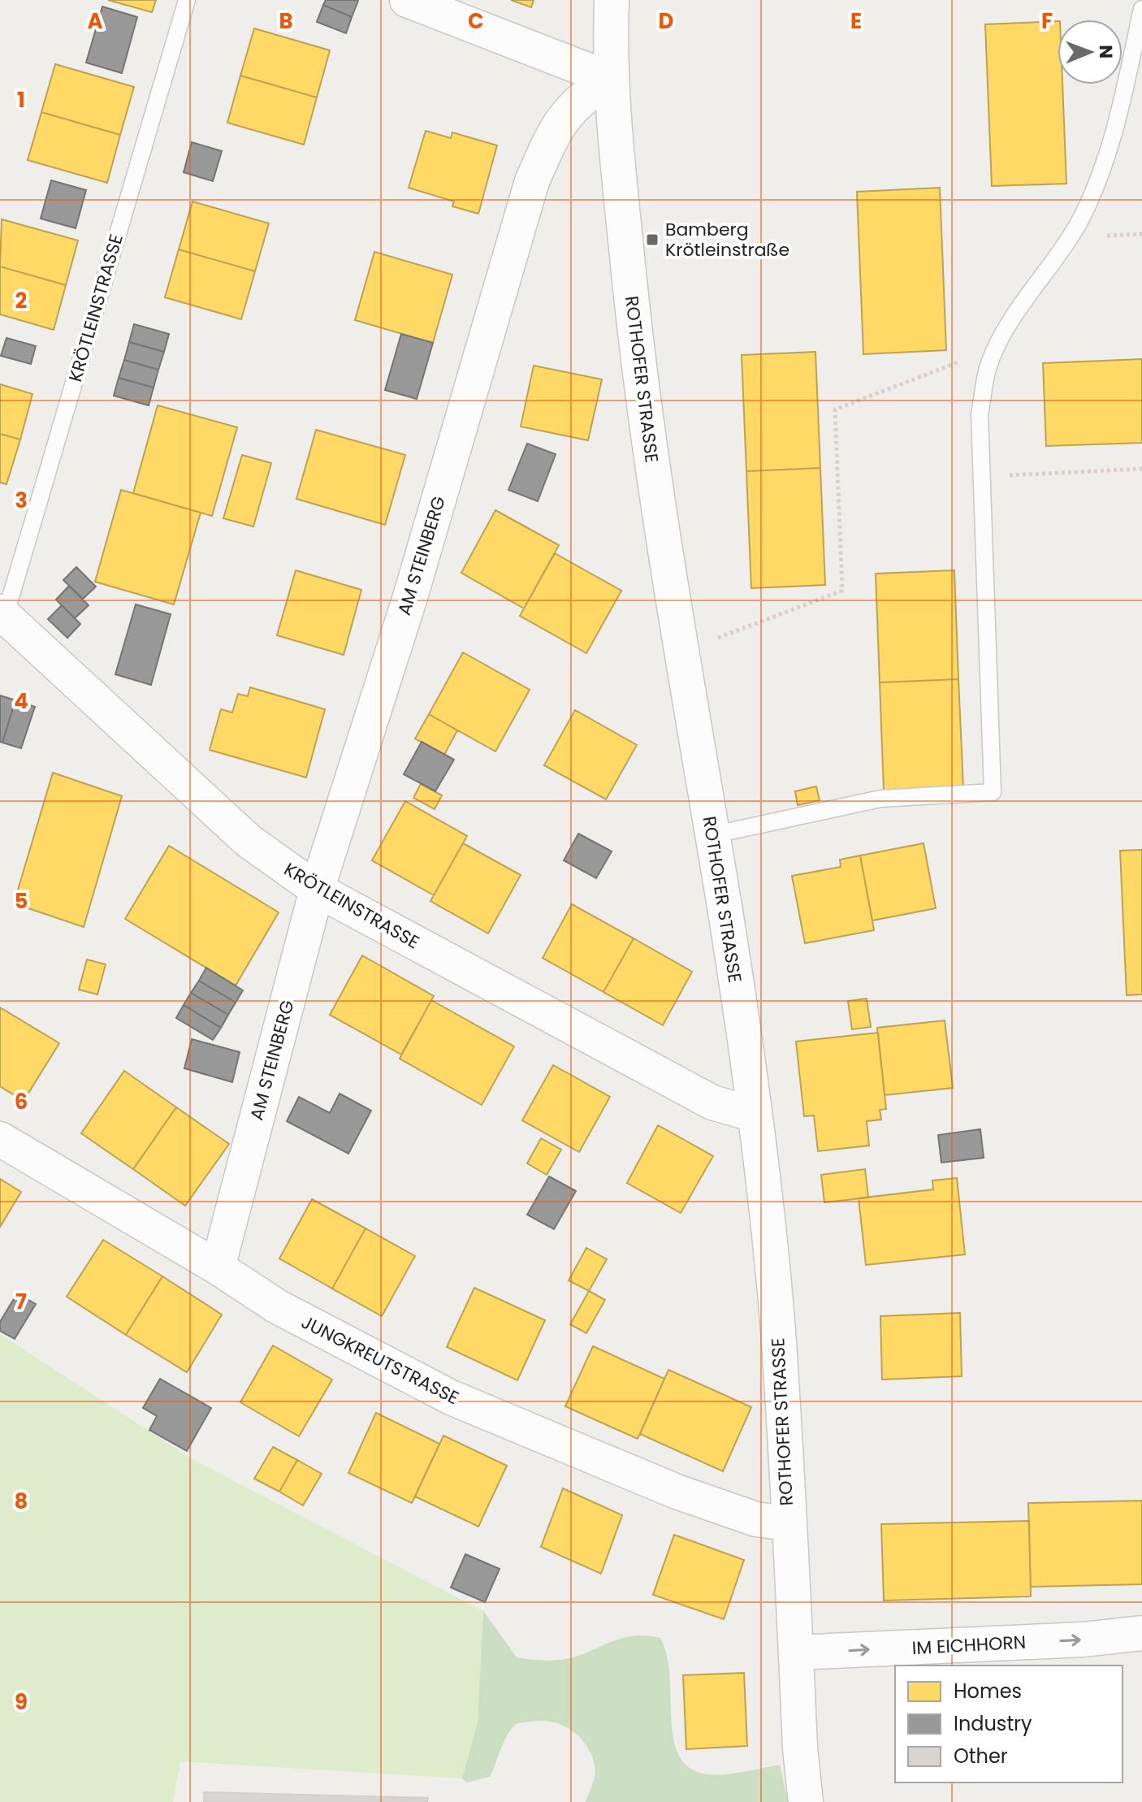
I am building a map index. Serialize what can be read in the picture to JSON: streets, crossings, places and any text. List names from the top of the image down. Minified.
{"streets":{"street":["KRÖTLEINSTRASSE","ROTHOFER STRASSE","AM STEINBERG","JUNGKREUTSTRASSE","IM EICHHORN"]},"crossings":[["KRÖTLEINSTRASSE","ROTHOFER STRASSE"],["KRÖTLEINSTRASSE","AM STEINBERG"],["ROTHOFER STRASSE","AM STEINBERG"],["ROTHOFER STRASSE","JUNGKREUTSTRASSE"],["ROTHOFER STRASSE","IM EICHHORN"],["AM STEINBERG","JUNGKREUTSTRASSE"]],"one_way":["IM EICHHORN"],"places":{"transit":["Bamberg Krötleinstraße"]},"legend":["Homes","Industry","Other"],"north":"right","grid":{"columns":["A","B","C","D","E","F"],"rows":["1","2","3","4","5","6","7","8","9"]}}
